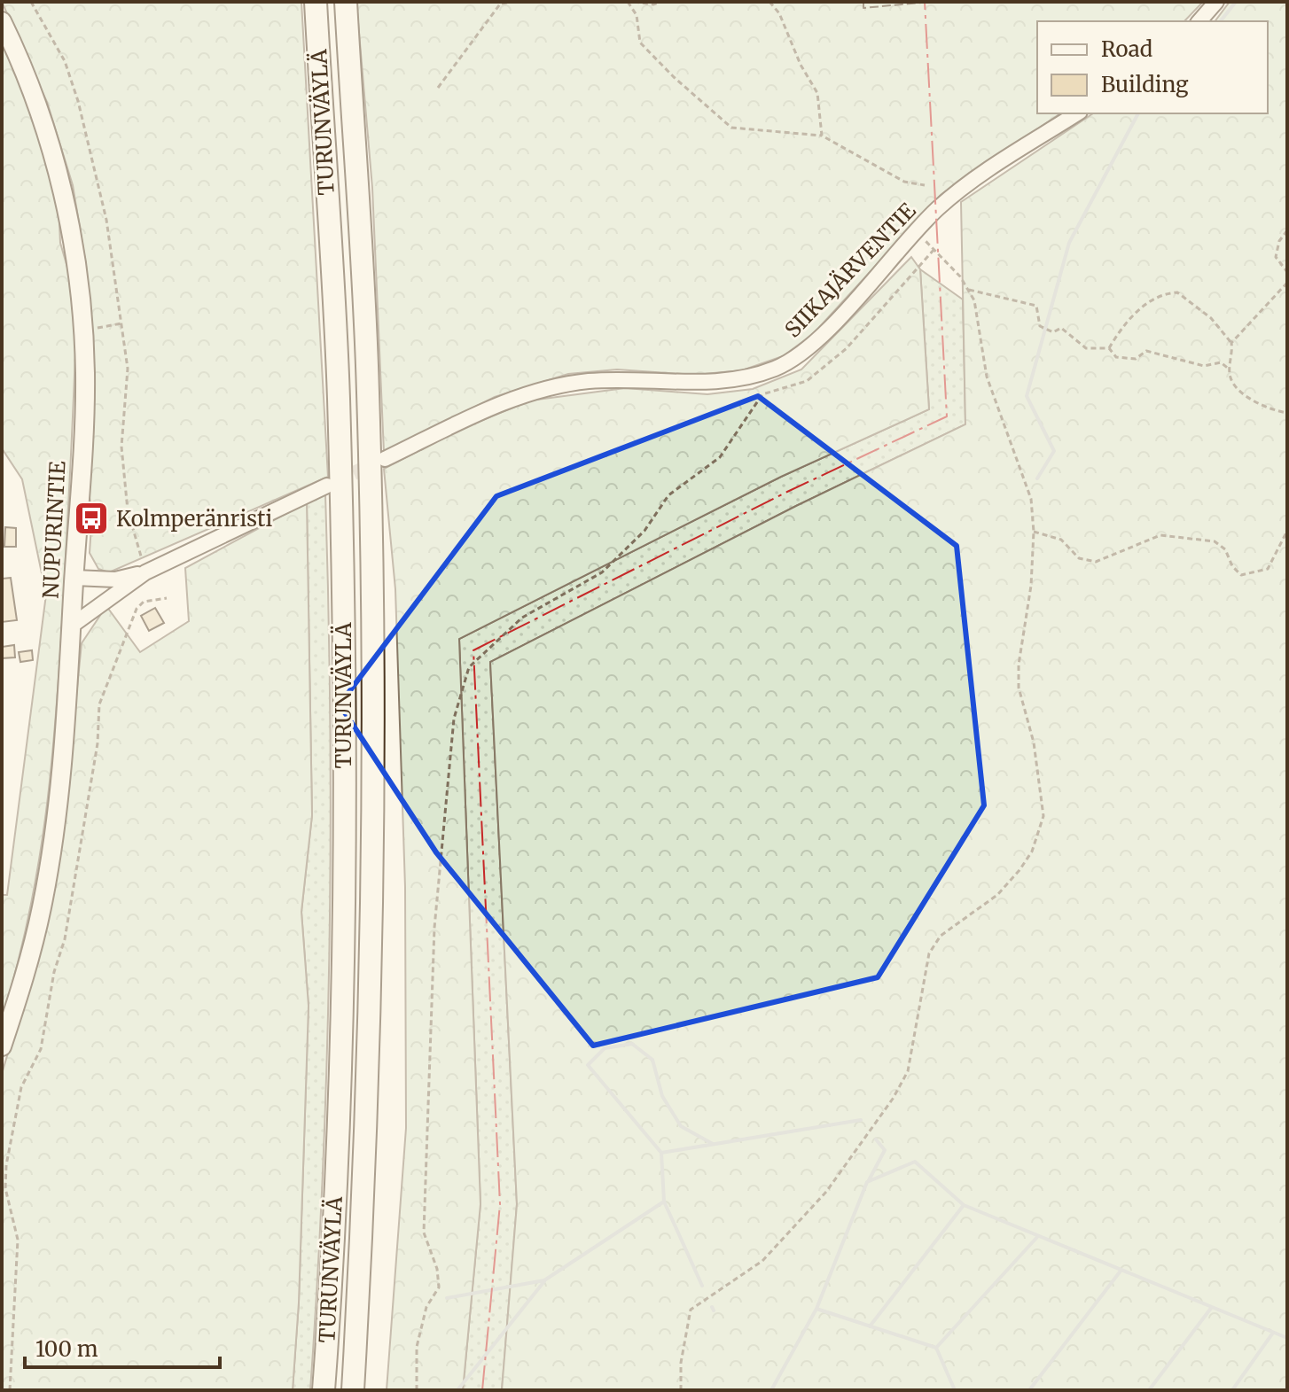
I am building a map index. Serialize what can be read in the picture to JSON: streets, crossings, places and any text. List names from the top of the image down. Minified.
{"streets":{"highway":["TURUNVÄYLÄ"],"main road":["NUPURINTIE"],"street":["SIIKAJÄRVENTIE"]},"places":{"bus stop":["Kolmperänristi"]},"legend":["Road","Building"],"scale_bar":"100 m"}
